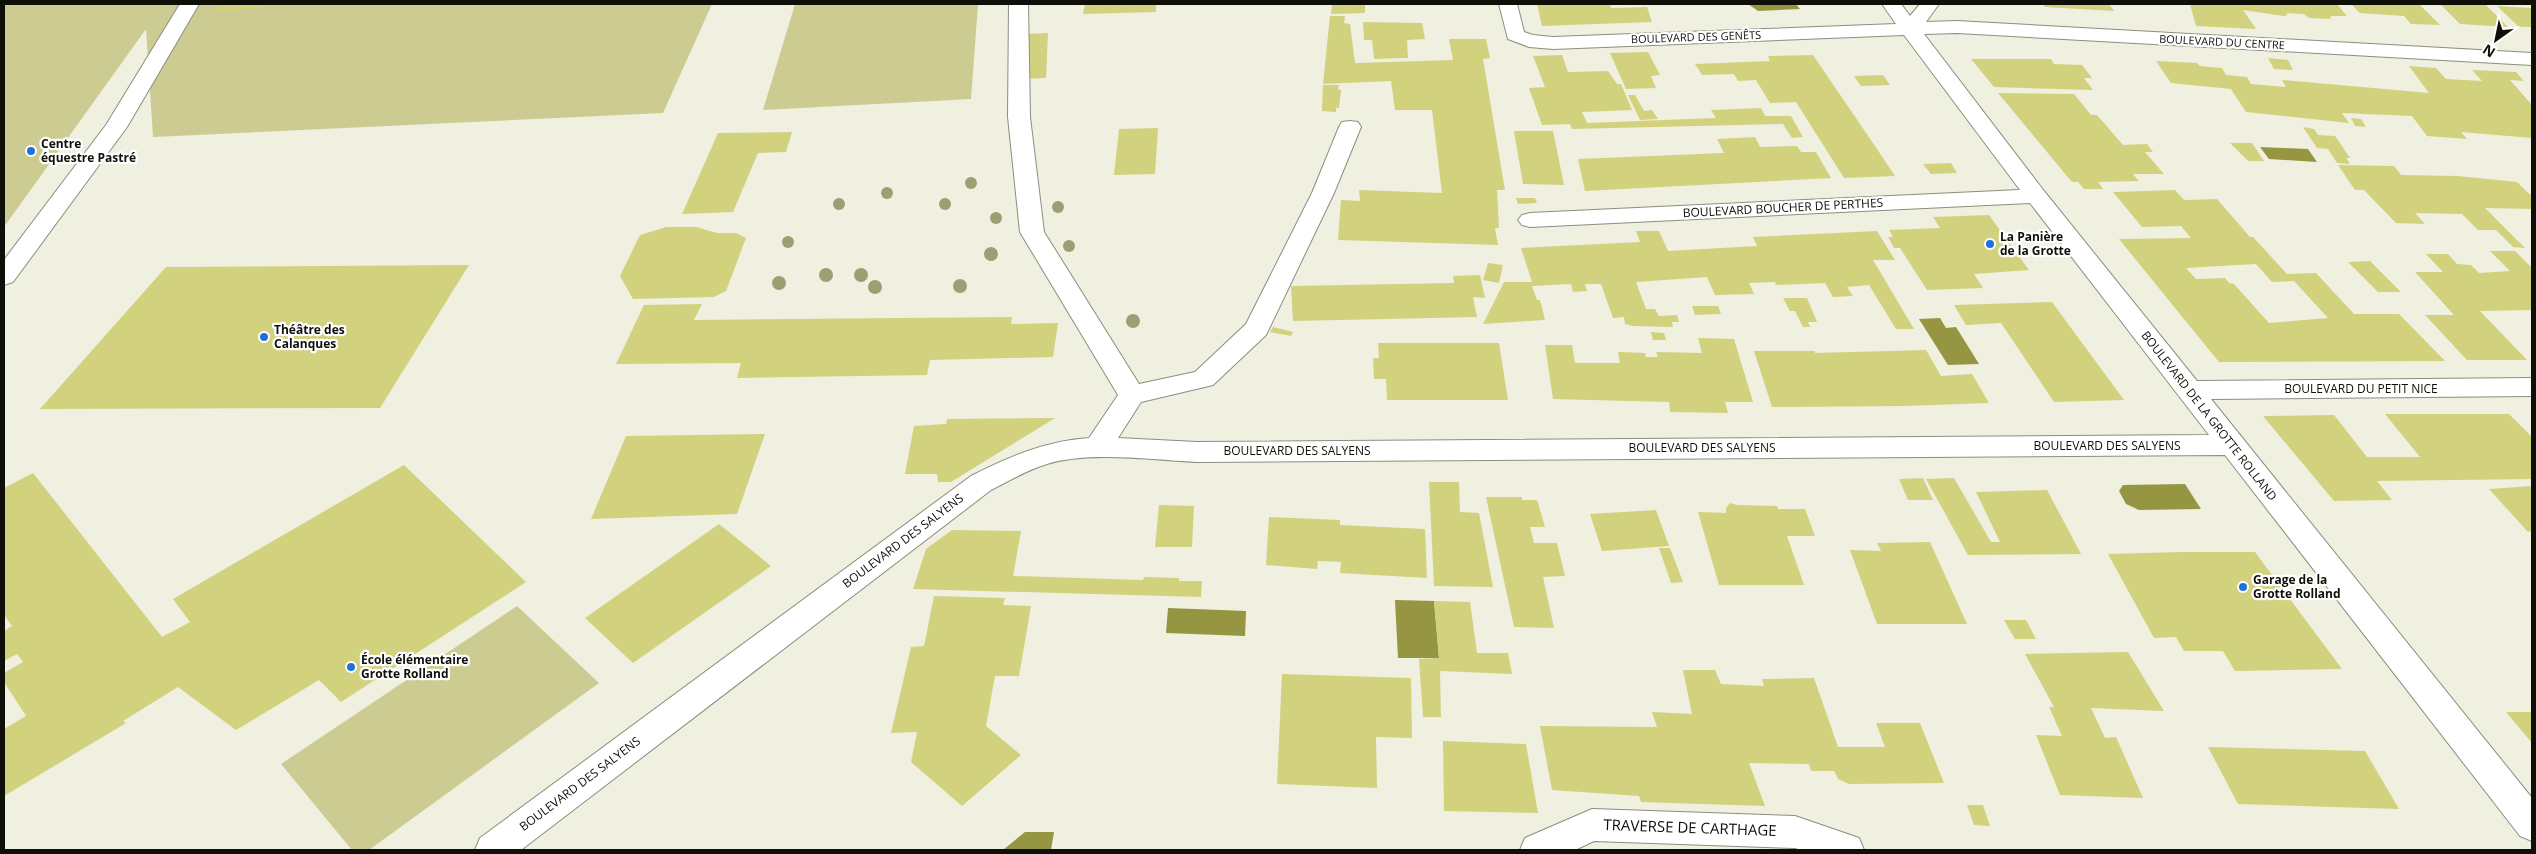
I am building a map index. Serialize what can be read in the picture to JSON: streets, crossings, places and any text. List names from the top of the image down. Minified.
{"streets":{"street":["BOULEVARD DES GENÊTS","BOULEVARD DU CENTRE","BOULEVARD BOUCHER DE PERTHES","BOULEVARD DU PETIT NICE","BOULEVARD DE LA GROTTE ROLLAND","BOULEVARD DES SALYENS","TRAVERSE DE CARTHAGE"]},"crossings":[["BOULEVARD DES GENÊTS","BOULEVARD DU CENTRE"],["BOULEVARD DES GENÊTS","BOULEVARD DE LA GROTTE ROLLAND"],["BOULEVARD DU CENTRE","BOULEVARD DE LA GROTTE ROLLAND"],["BOULEVARD BOUCHER DE PERTHES","BOULEVARD DE LA GROTTE ROLLAND"],["BOULEVARD DU PETIT NICE","BOULEVARD DE LA GROTTE ROLLAND"],["BOULEVARD DE LA GROTTE ROLLAND","BOULEVARD DES SALYENS"]],"places":["Centre équestre Pastré","La Panière de la Grotte","Théâtre des Calanques","Garage de la Grotte Rolland","École élémentaire Grotte Rolland"],"north":"bottom left"}
